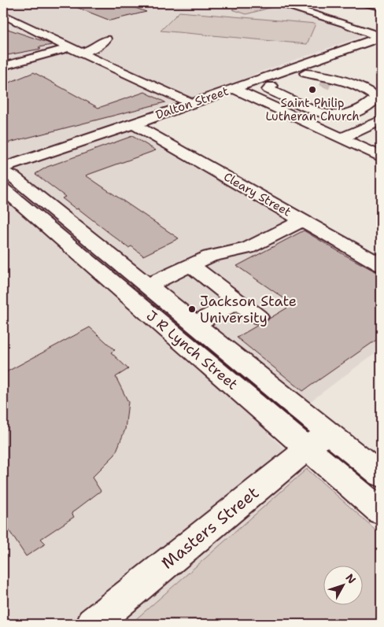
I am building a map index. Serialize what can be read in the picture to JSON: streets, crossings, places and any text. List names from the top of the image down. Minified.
{"streets":{"street":["Dalton Street","Cleary Street","J R Lynch Street","Masters Street"]},"crossings":[["Dalton Street","Cleary Street"],["J R Lynch Street","Masters Street"]],"places":["Saint Philip Lutheran Church","Jackson State University"],"north":"top right"}
